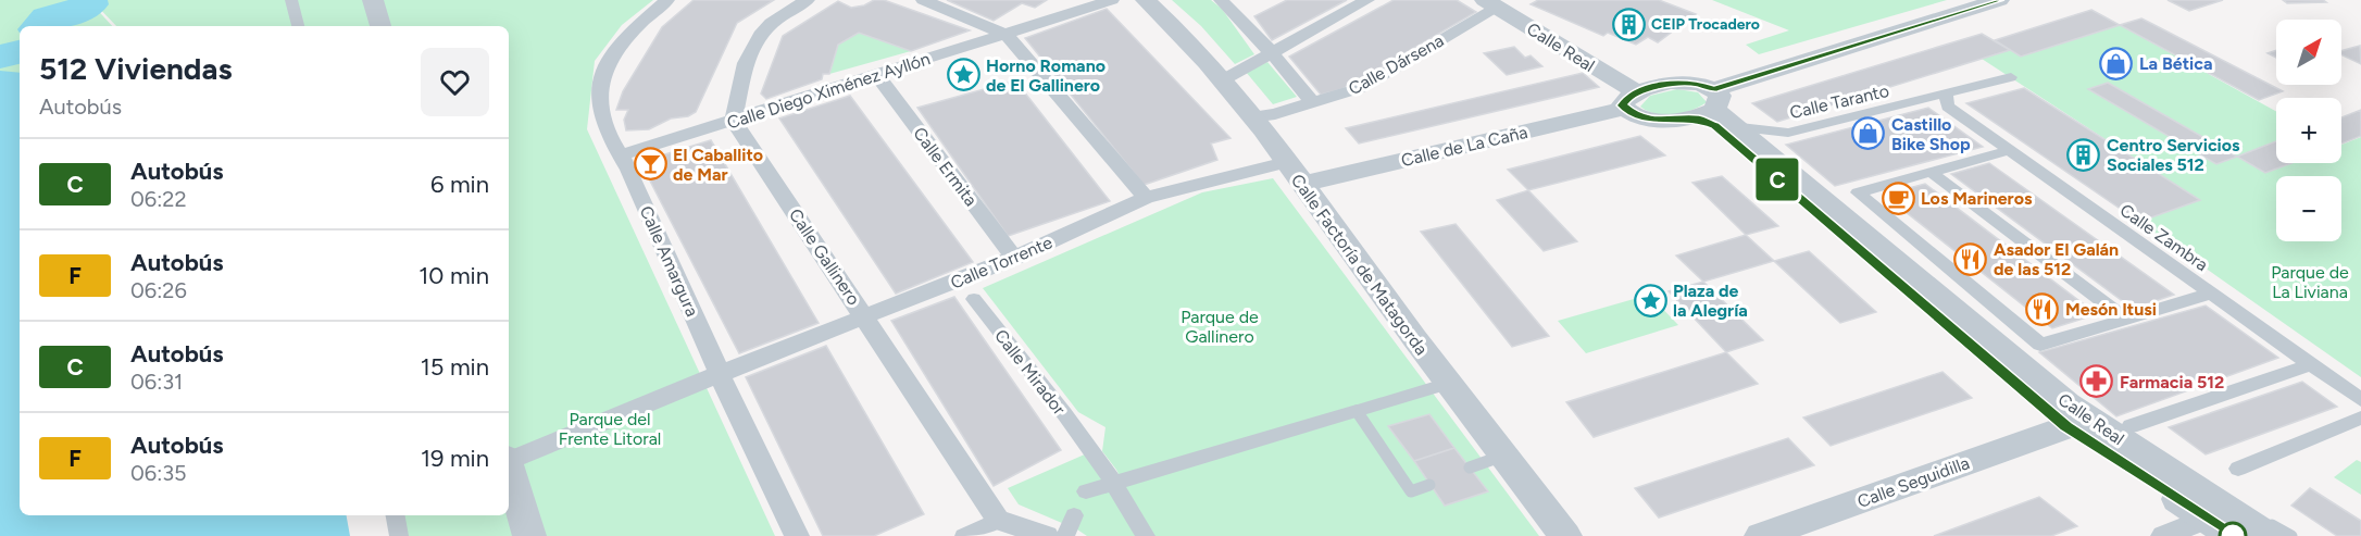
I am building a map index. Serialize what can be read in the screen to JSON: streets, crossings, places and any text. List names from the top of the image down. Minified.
{"streets":{"street":["Calle Real","Calle Dársena","Calle Diego Ximénez Ayllón","Calle Taranto","Calle de La Caña","Calle Ermita","Calle Zambra","Calle Gallinero","Calle Amargura","Calle Torrente","Calle Factoría de Matagorda","Calle Mirador","Calle Seguidilla"]},"crossings":[["Calle Real","Calle Dársena"],["Calle Real","Calle Taranto"],["Calle Real","Calle de La Caña"],["Calle Real","Calle Zambra"],["Calle Real","Calle Seguidilla"],["Calle Dársena","Calle Factoría de Matagorda"],["Calle Diego Ximénez Ayllón","Calle Ermita"],["Calle Diego Ximénez Ayllón","Calle Gallinero"],["Calle Diego Ximénez Ayllón","Calle Amargura"],["Calle Taranto","Calle Zambra"],["Calle de La Caña","Calle Torrente"],["Calle de La Caña","Calle Factoría de Matagorda"],["Calle Ermita","Calle Torrente"],["Calle Gallinero","Calle Torrente"],["Calle Amargura","Calle Torrente"],["Calle Torrente","Calle Factoría de Matagorda"]],"parks":["Parque de La Liviana","Parque de Gallinero","Parque del Frente Litoral"],"places":{"building":["CEIP Trocadero","Centro Servicios Sociales 512"],"shop":["La Bética","Castillo Bike Shop"],"place":["Horno Romano de El Gallinero","Plaza de la Alegría"],"bar":["El Caballito de Mar"],"cafe":["Los Marineros"],"restaurant":["Asador El Galán de las 512","Mesón Itusi"],"pharmacy":["Farmacia 512"]},"lines":["bus line C"],"north":"top right","page":{"on_map":"C","map_buttons":["+","−"],"heading":["512 Viviendas","Autobús"],"list":[{"mark":"C","name":"Autobús","note":"06:22","value":"6 min"},{"mark":"F","name":"Autobús","note":"06:26","value":"10 min"},{"mark":"C","name":"Autobús","note":"06:31","value":"15 min"},{"mark":"F","name":"Autobús","note":"06:35","value":"19 min"}]}}
